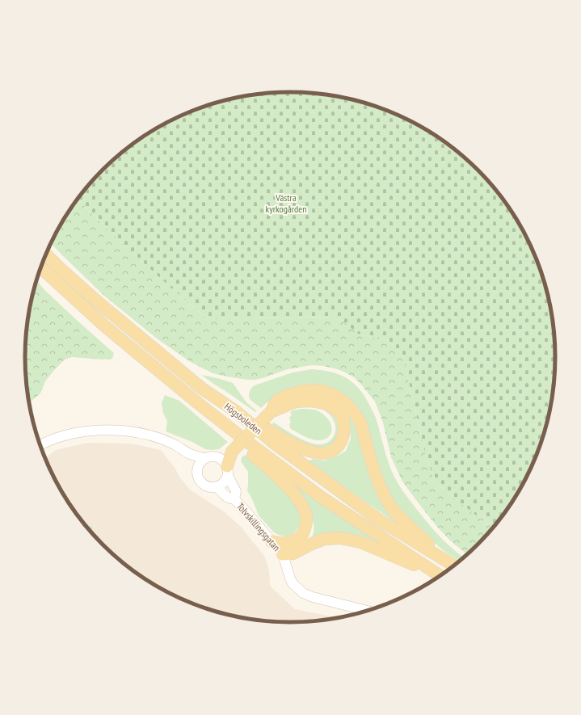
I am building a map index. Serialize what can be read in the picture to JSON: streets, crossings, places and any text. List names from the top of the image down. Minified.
{"streets":{"main road":["Högsboleden"],"street":["Tolvskillingsgatan"]},"parks":["Västra kyrkogården"]}
